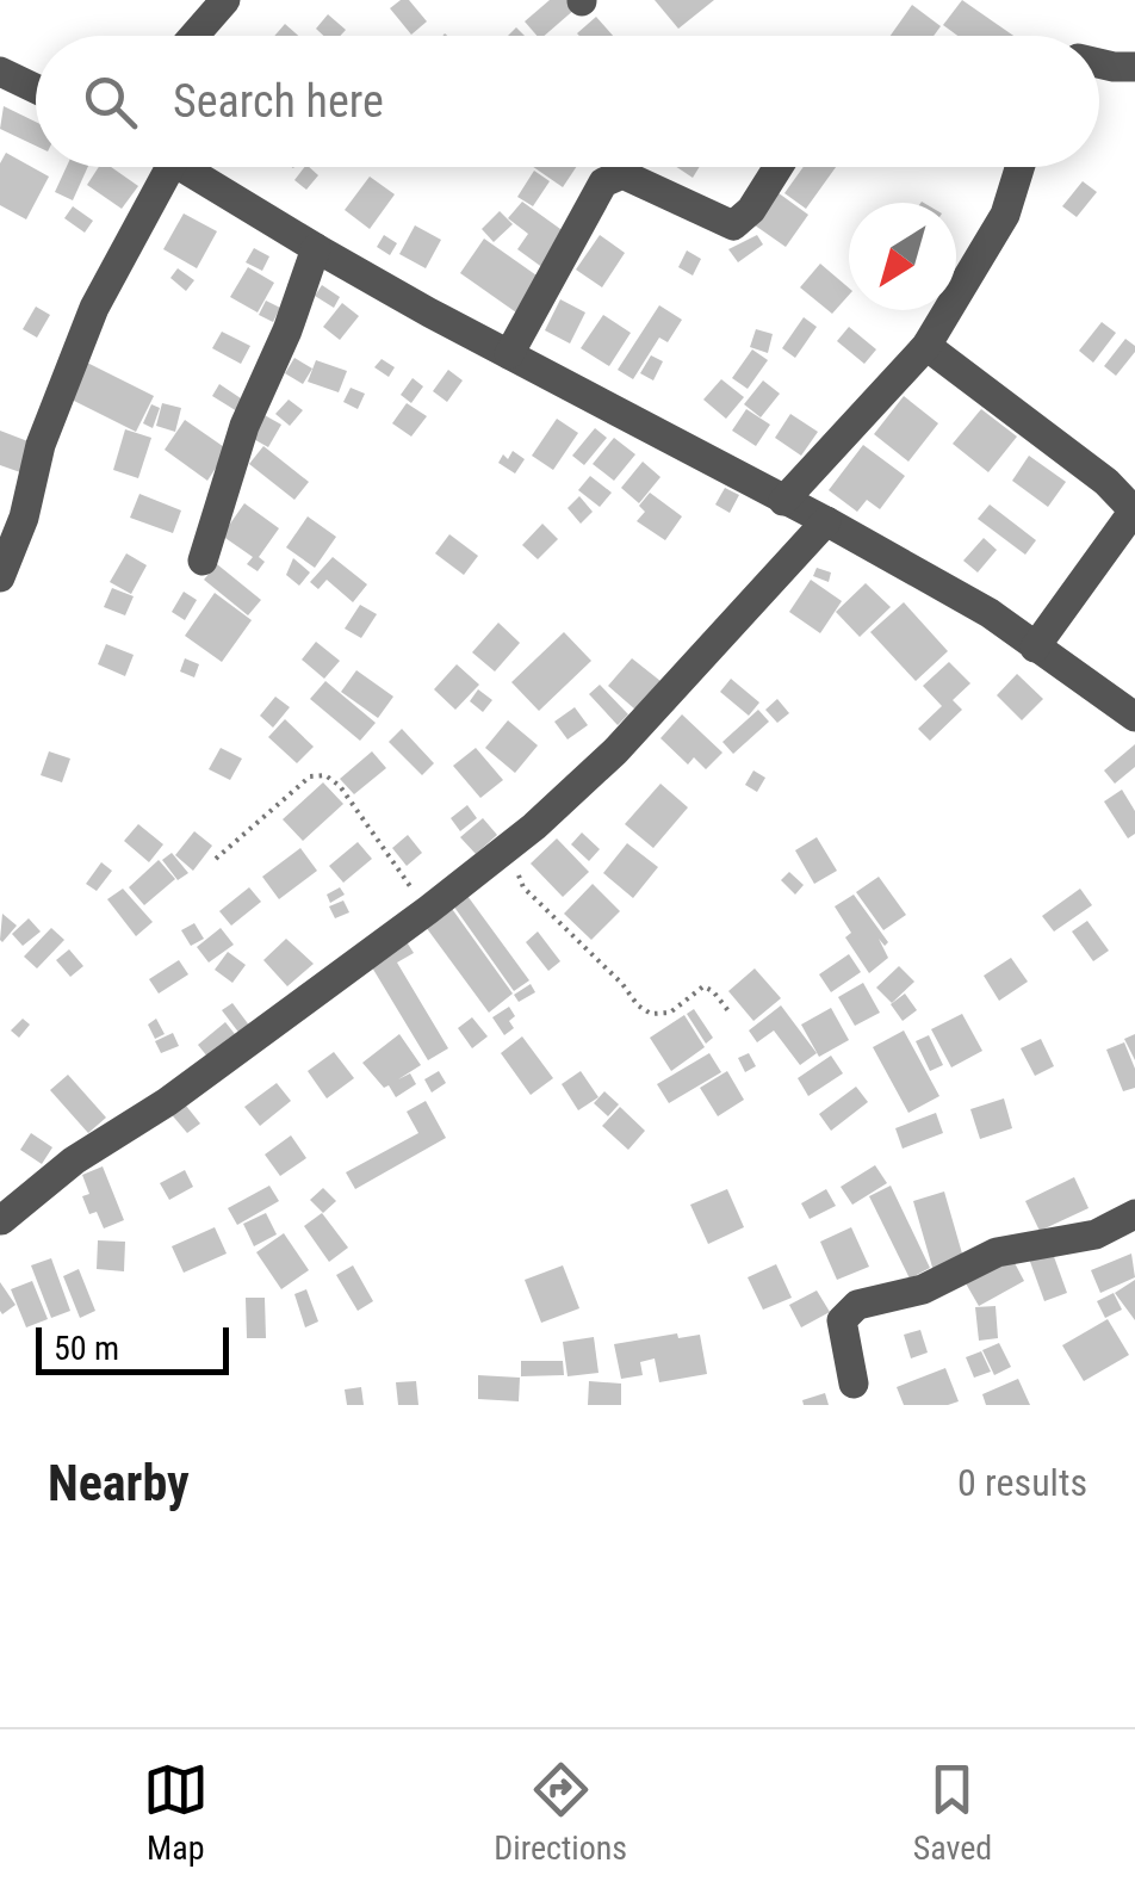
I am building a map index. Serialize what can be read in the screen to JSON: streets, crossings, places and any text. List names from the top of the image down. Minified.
{"scale_bar":"50 m","north":"bottom left","page":{"search":"Search here","scale":"50 m","heading":["Nearby","0 results"],"nav":["Map","Directions","Saved"]}}
